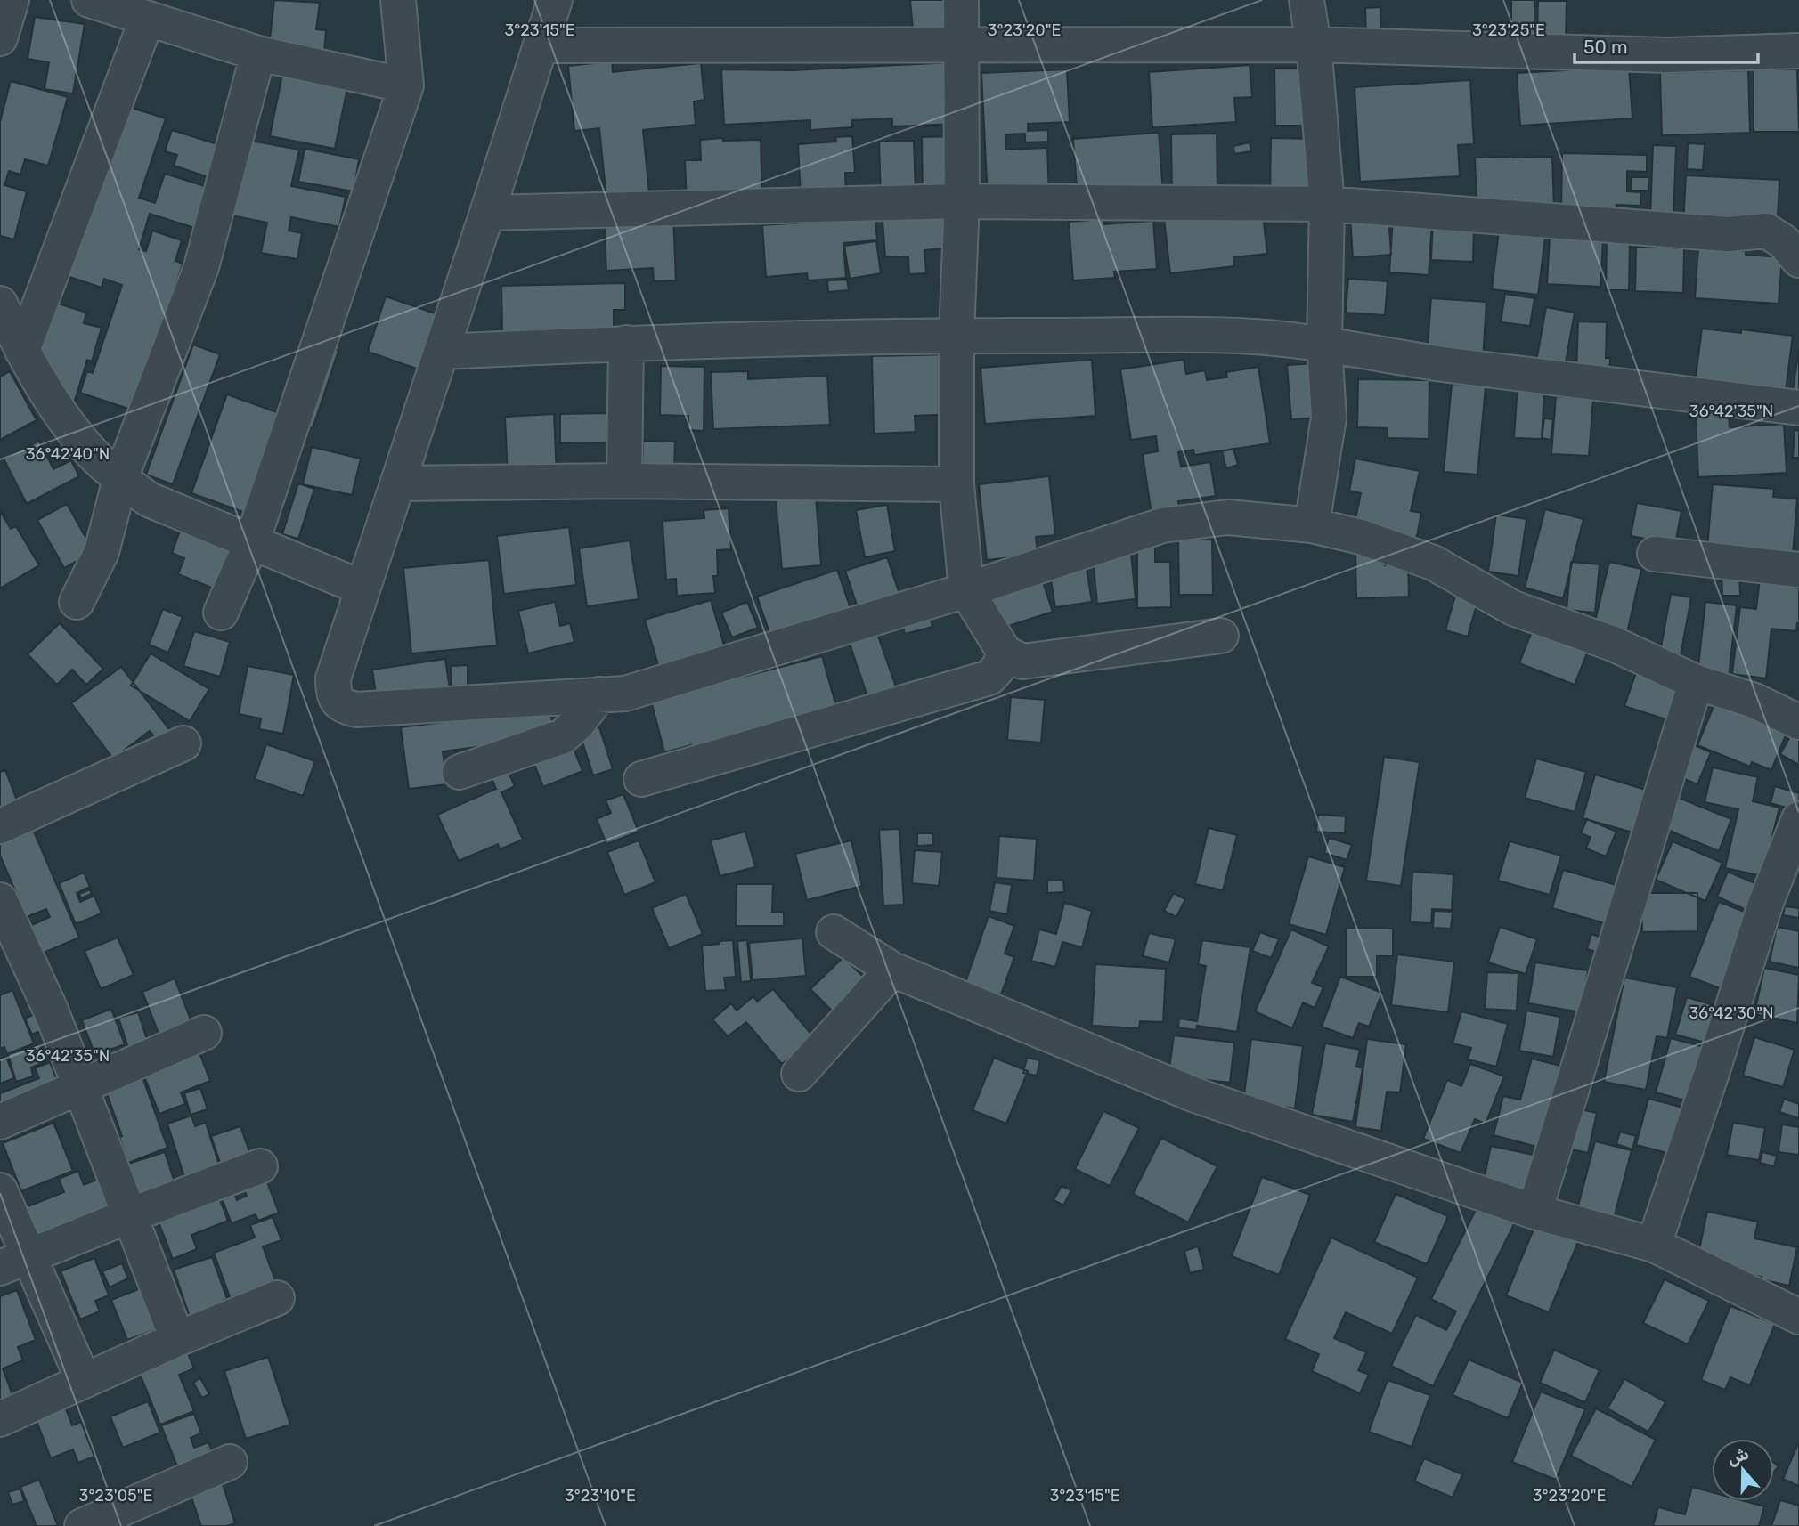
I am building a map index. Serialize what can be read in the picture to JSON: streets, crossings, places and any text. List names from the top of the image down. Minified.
{"scale_bar":"50 m","north":"top","coordinates":["3°23'15\"E","3°23'20\"E","3°23'25\"E","36°42'35\"N","36°42'40\"N","36°42'30\"N","3°23'05\"E","3°23'10\"E"]}
